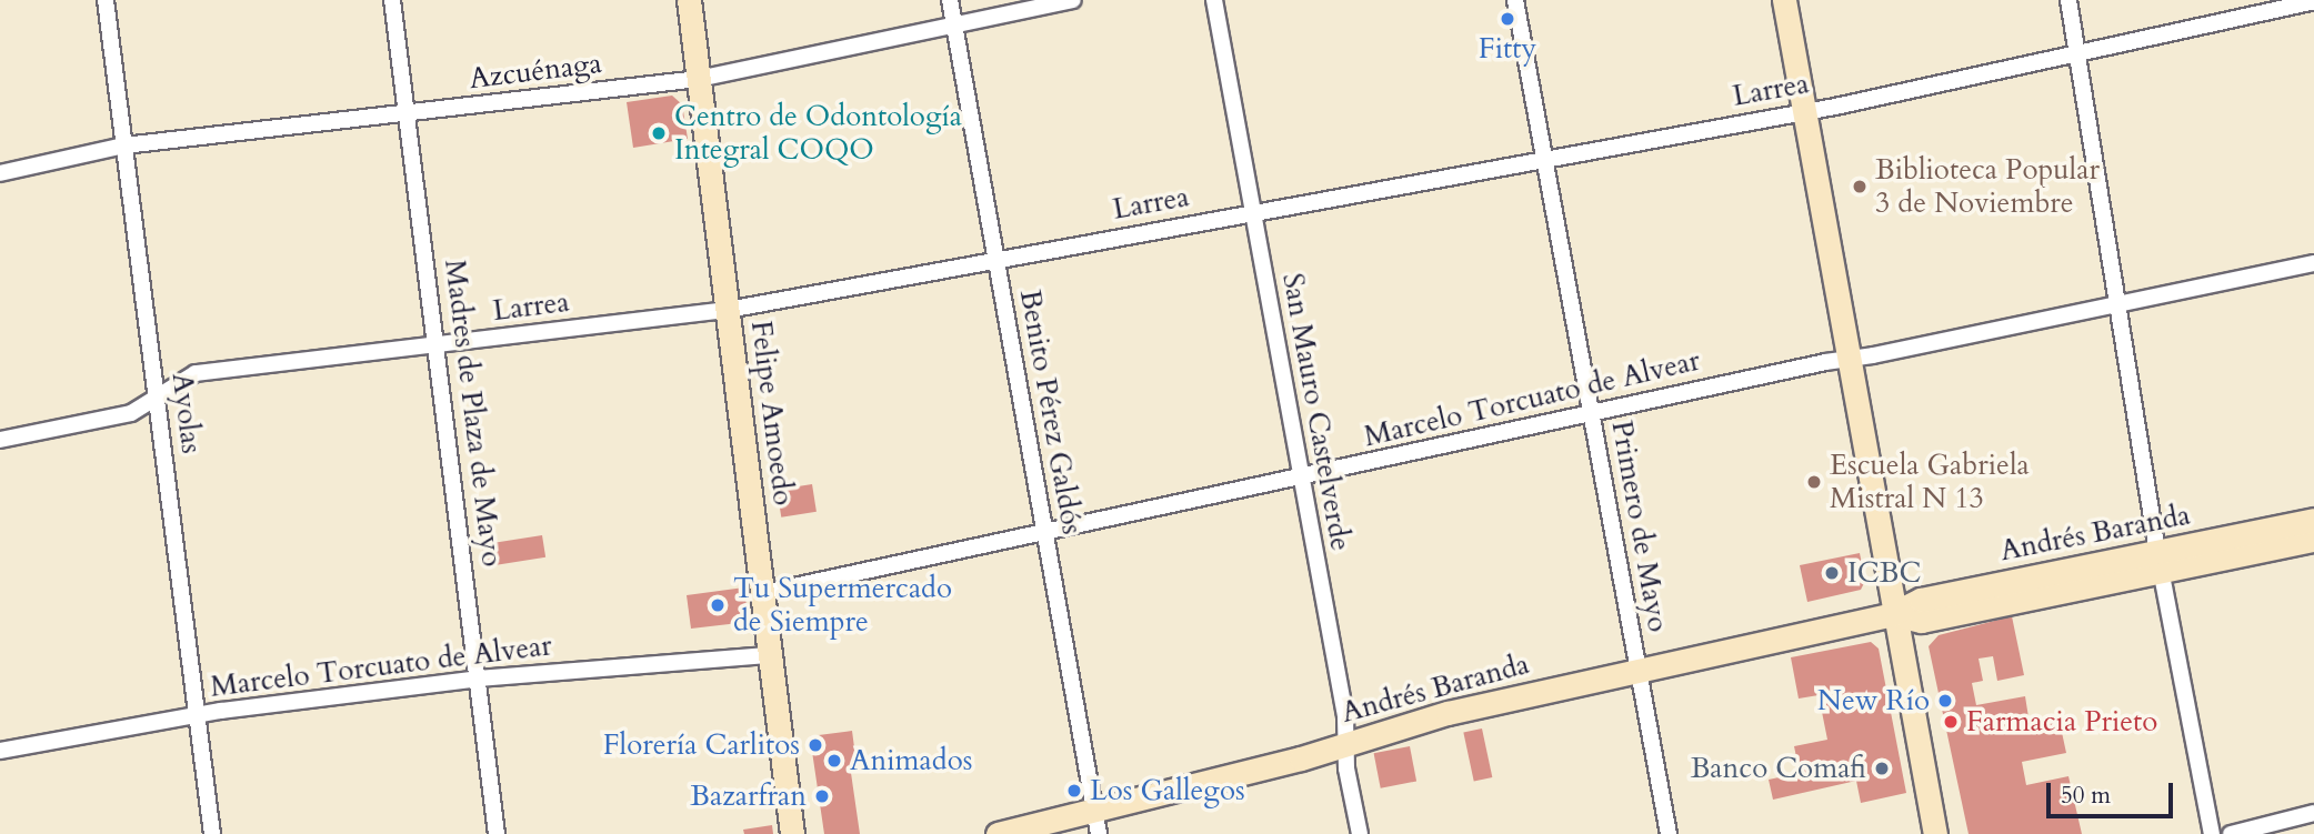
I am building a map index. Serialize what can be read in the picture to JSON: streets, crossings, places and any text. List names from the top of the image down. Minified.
{"streets":{"main road":["Felipe Amoedo","Andrés Baranda"],"street":["Azcuénaga","Larrea","Marcelo Torcuato de Alvear","Benito Pérez Galdós","San Mauro Castelverde","Ayolas","Madres de Plaza de Mayo","Primero de Mayo"]},"crossings":[["Azcuénaga","Benito Pérez Galdós"],["Azcuénaga","Ayolas"],["Azcuénaga","Madres de Plaza de Mayo"],["Azcuénaga","Felipe Amoedo"],["Larrea","Benito Pérez Galdós"],["Larrea","San Mauro Castelverde"],["Larrea","Ayolas"],["Larrea","Madres de Plaza de Mayo"],["Larrea","Felipe Amoedo"],["Larrea","Primero de Mayo"],["Marcelo Torcuato de Alvear","Benito Pérez Galdós"],["Marcelo Torcuato de Alvear","San Mauro Castelverde"],["Marcelo Torcuato de Alvear","Ayolas"],["Marcelo Torcuato de Alvear","Madres de Plaza de Mayo"],["Marcelo Torcuato de Alvear","Felipe Amoedo"],["Marcelo Torcuato de Alvear","Primero de Mayo"],["Benito Pérez Galdós","Andrés Baranda"],["San Mauro Castelverde","Andrés Baranda"],["Primero de Mayo","Andrés Baranda"]],"places":["Fitty","Centro de Odontología Integral COQO","Biblioteca Popular 3 de Noviembre","Escuela Gabriela Mistral N 13","ICBC","Tu Supermercado de Siempre","New Río","Farmacia Prieto","Florería Carlitos","Animados","Banco Comafi","Los Gallegos","Bazarfran"],"scale_bar":"50 m"}
